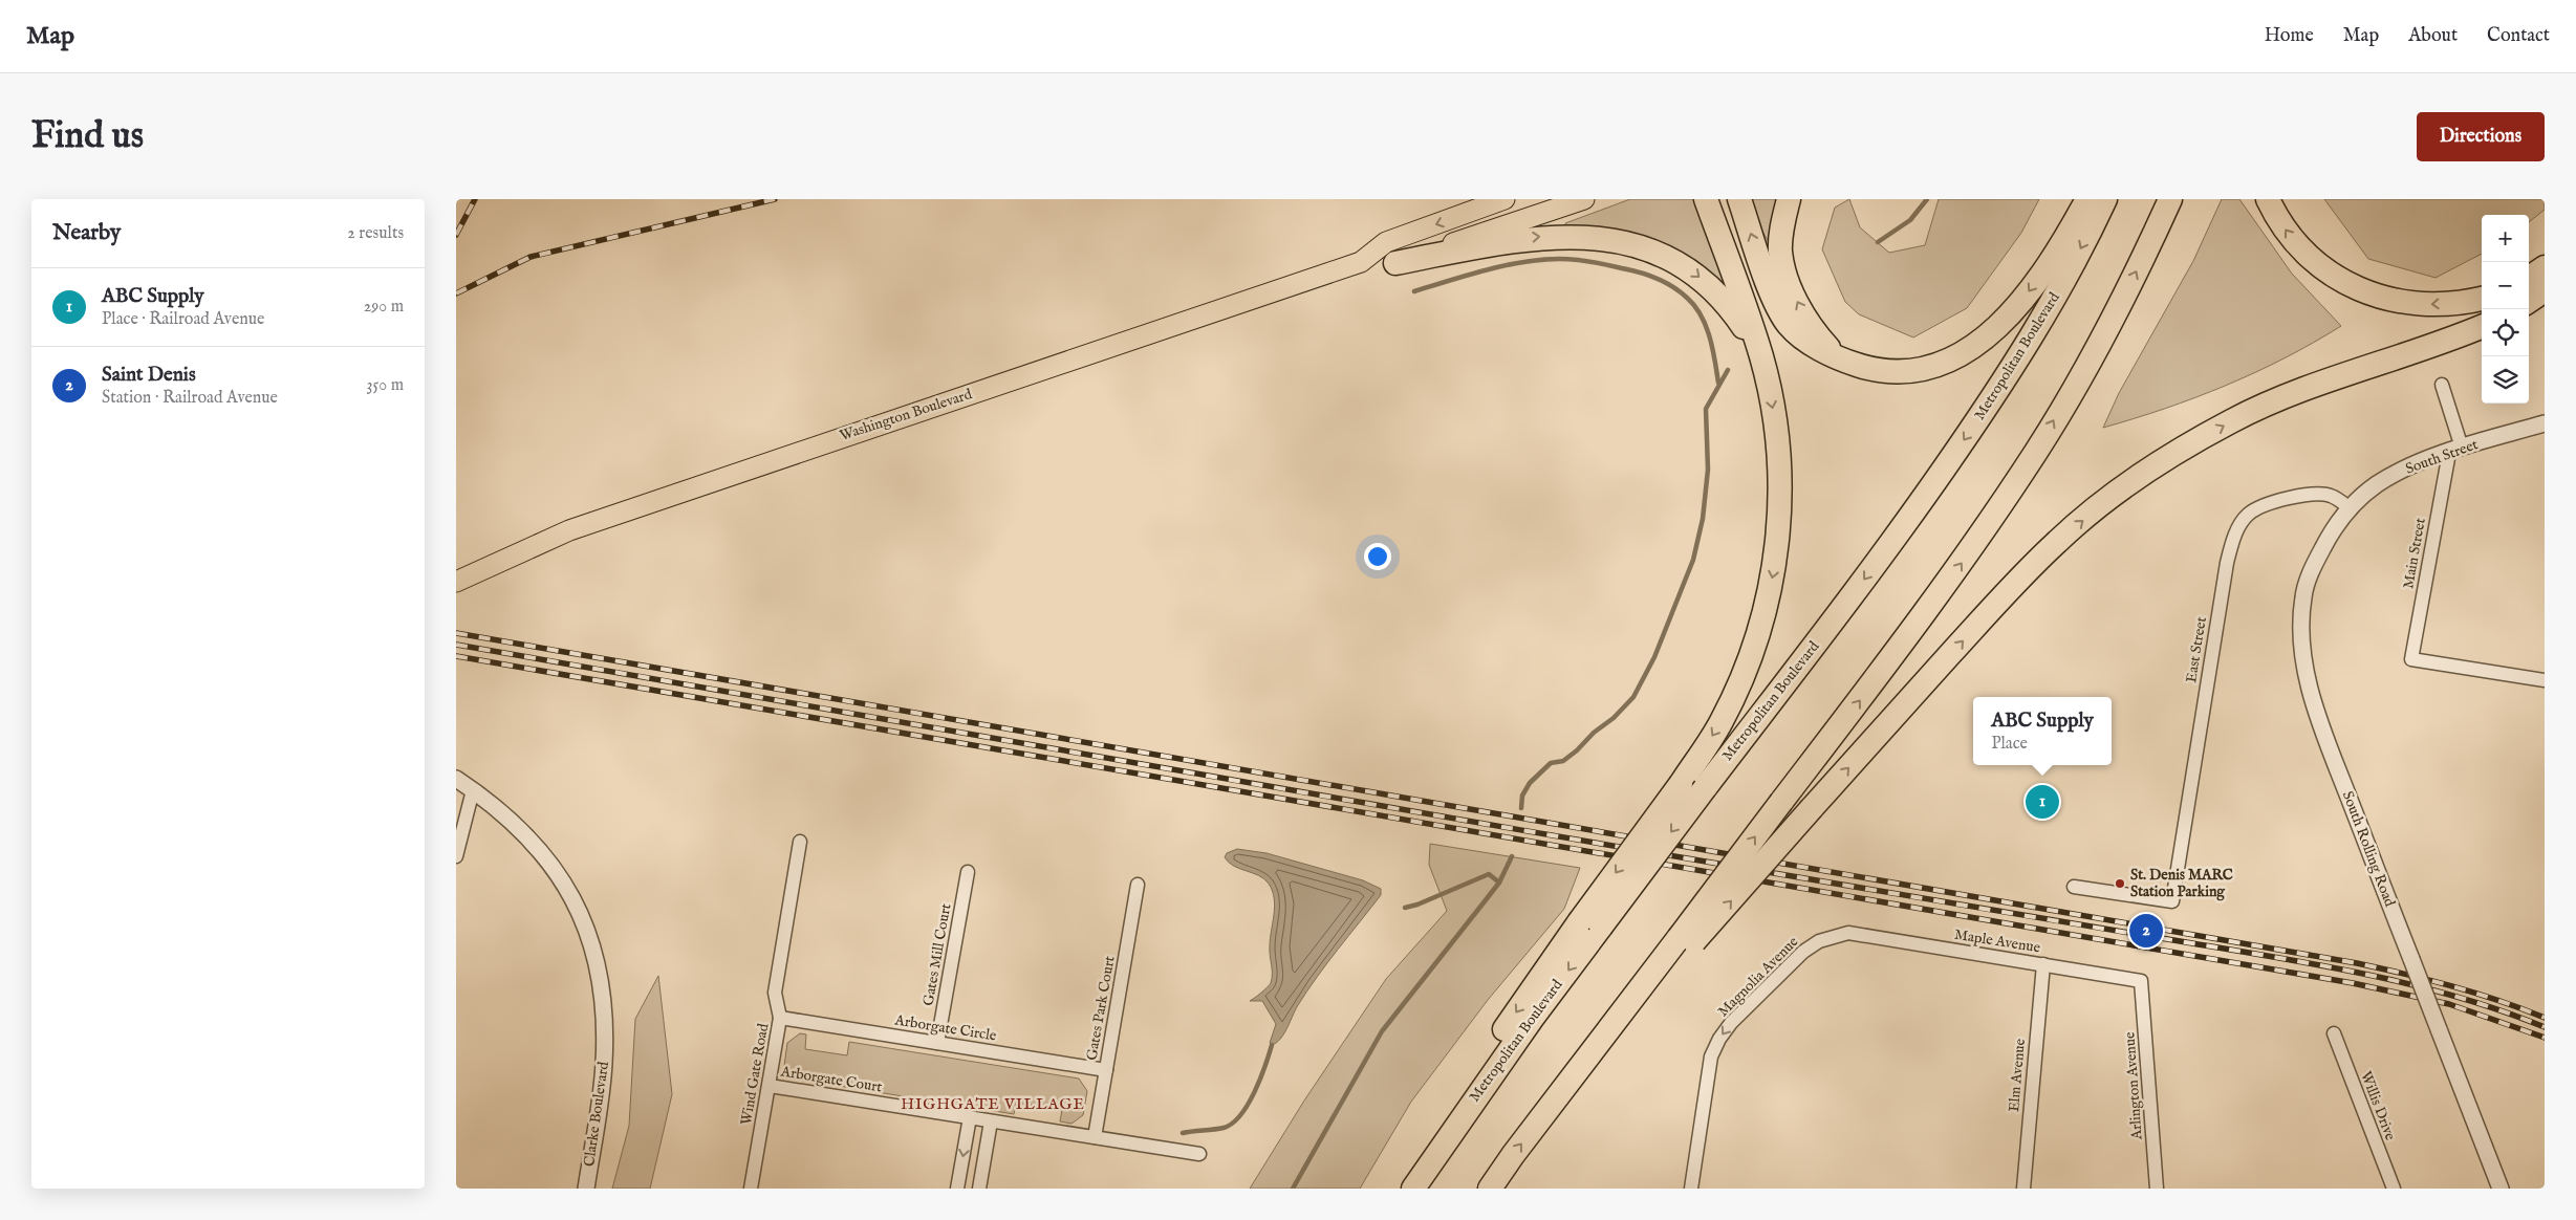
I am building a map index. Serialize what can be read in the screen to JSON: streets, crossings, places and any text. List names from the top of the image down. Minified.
{"streets":{"highway":["Metropolitan Boulevard"],"main road":["Washington Boulevard"],"street":["South Street","Main Street","East Street","South Rolling Road","Maple Avenue","Gates Mill Court","Magnolia Avenue","Gates Park Court","Arborgate Circle","Wind Gate Road","Elm Avenue","Arborgate Court","Arlington Avenue","Willis Drive","Clarke Boulevard"]},"crossings":[["South Street","Main Street"],["South Street","East Street"],["South Street","South Rolling Road"],["East Street","South Rolling Road"],["Maple Avenue","Magnolia Avenue"],["Maple Avenue","Elm Avenue"],["Maple Avenue","Arlington Avenue"],["Gates Mill Court","Arborgate Circle"],["Gates Park Court","Arborgate Circle"],["Gates Park Court","Arborgate Court"],["Arborgate Circle","Wind Gate Road"],["Wind Gate Road","Arborgate Court"]],"one_way":["Magnolia Avenue"],"districts":["HIGHGATE VILLAGE"],"places":["St. Denis MARC Station Parking"],"page":{"header":"Map","nav":["Home","Map","About","Contact"],"buttons":"Directions","title":"Find us","heading":["Nearby","2 results"],"map_buttons":["+","−"],"list":[{"mark":"1","name":"ABC Supply","note":"Place · Railroad Avenue","value":"290 m"},{"mark":"2","name":"Saint Denis","note":"Station · Railroad Avenue","value":"350 m"}],"popup":["ABC Supply","Place"],"pins":["1","2"]}}
